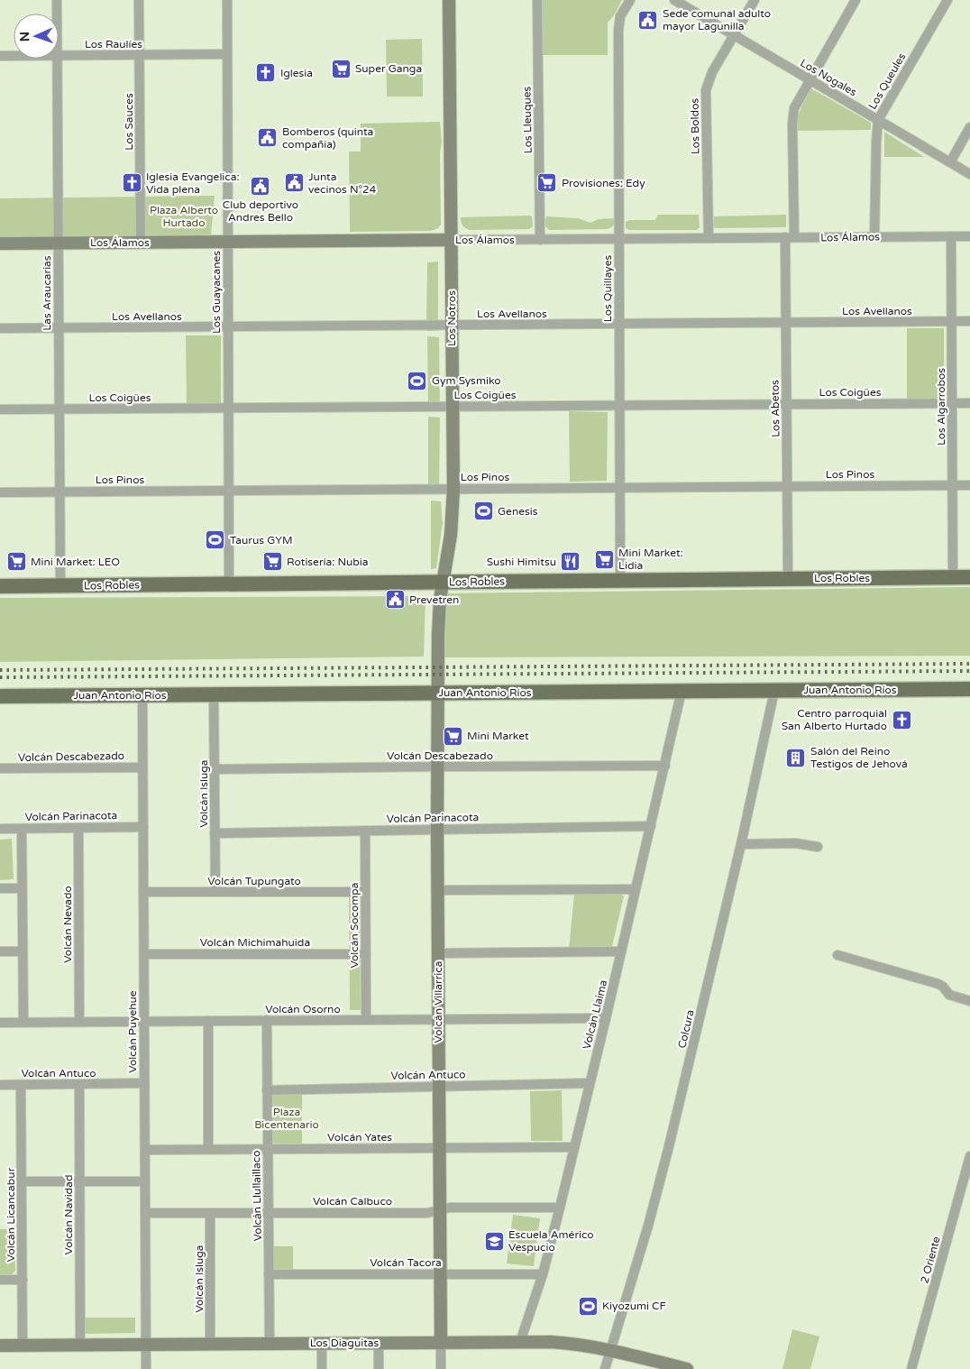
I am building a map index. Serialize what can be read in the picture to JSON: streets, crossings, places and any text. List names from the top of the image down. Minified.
{"streets":{"main road":["Los Robles","Juan Antonio Ríos"],"street":["Los Raulíes","Los Nogales","Los Queules","Los Lleuques","Los Sauces","Los Boldos","Los Álamos","Los Quillayes","Los Guayacanes","Las Araucarias","Los Avellanos","Los Notros","Los Coigües","Los Algarrobos","Los Abetos","Los Pinos","Volcán Descabezado","Volcán Isluga","Volcán Parinacota","Volcán Tupungato","Volcán Nevado","Volcán Socompa","Volcán Michimahuida","Volcán Villarrica","Volcán Osorno","Volcán Llaima","Colcura","Volcán Puyehue","Volcán Antuco","Volcán Yates","Volcán Llullaillaco","Volcán Calbuco","Volcán Licancabur","Volcán Navidad","2 Oriente","Volcán Tacora","Los Diaguitas"]},"crossings":[["Los Raulíes","Los Sauces"],["Los Raulíes","Los Guayacanes"],["Los Nogales","Los Queules"],["Los Nogales","Los Boldos"],["Los Nogales","Los Abetos"],["Los Queules","Los Álamos"],["Los Lleuques","Los Álamos"],["Los Sauces","Los Álamos"],["Los Boldos","Los Álamos"],["Los Álamos","Los Quillayes"],["Los Álamos","Los Guayacanes"],["Los Álamos","Las Araucarias"],["Los Álamos","Los Notros"],["Los Álamos","Los Algarrobos"],["Los Álamos","Los Abetos"],["Los Quillayes","Los Avellanos"],["Los Quillayes","Los Coigües"],["Los Quillayes","Los Pinos"],["Los Quillayes","Los Robles"],["Los Guayacanes","Los Avellanos"],["Los Guayacanes","Los Coigües"],["Los Guayacanes","Los Pinos"],["Los Guayacanes","Los Robles"],["Las Araucarias","Los Avellanos"],["Las Araucarias","Los Coigües"],["Las Araucarias","Los Pinos"],["Las Araucarias","Los Robles"],["Los Avellanos","Los Notros"],["Los Avellanos","Los Algarrobos"],["Los Avellanos","Los Abetos"],["Los Notros","Los Coigües"],["Los Notros","Los Pinos"],["Los Notros","Los Robles"],["Los Notros","Volcán Villarrica"],["Los Coigües","Los Algarrobos"],["Los Coigües","Los Abetos"],["Los Algarrobos","Los Pinos"],["Los Algarrobos","Los Robles"],["Los Abetos","Los Pinos"],["Los Abetos","Los Robles"],["Juan Antonio Ríos","Volcán Isluga"],["Juan Antonio Ríos","Volcán Villarrica"],["Juan Antonio Ríos","Volcán Llaima"],["Juan Antonio Ríos","Colcura"],["Juan Antonio Ríos","Volcán Puyehue"],["Volcán Descabezado","Volcán Isluga"],["Volcán Descabezado","Volcán Villarrica"],["Volcán Descabezado","Volcán Llaima"],["Volcán Descabezado","Volcán Puyehue"],["Volcán Isluga","Volcán Parinacota"],["Volcán Isluga","Volcán Tupungato"],["Volcán Isluga","Volcán Calbuco"],["Volcán Isluga","Los Diaguitas"],["Volcán Parinacota","Volcán Nevado"],["Volcán Parinacota","Volcán Socompa"],["Volcán Parinacota","Volcán Villarrica"],["Volcán Parinacota","Volcán Llaima"],["Volcán Parinacota","Volcán Puyehue"],["Volcán Tupungato","Volcán Socompa"],["Volcán Tupungato","Volcán Puyehue"],["Volcán Nevado","Volcán Osorno"],["Volcán Socompa","Volcán Michimahuida"],["Volcán Socompa","Volcán Osorno"],["Volcán Michimahuida","Volcán Puyehue"],["Volcán Villarrica","Volcán Osorno"],["Volcán Villarrica","Volcán Antuco"],["Volcán Villarrica","Volcán Yates"],["Volcán Villarrica","Volcán Calbuco"],["Volcán Villarrica","Volcán Tacora"],["Volcán Villarrica","Los Diaguitas"],["Volcán Osorno","Volcán Llaima"],["Volcán Osorno","Volcán Puyehue"],["Volcán Osorno","Volcán Llullaillaco"],["Volcán Llaima","Volcán Antuco"],["Volcán Llaima","Volcán Yates"],["Volcán Llaima","Volcán Calbuco"],["Volcán Llaima","Volcán Tacora"],["Volcán Llaima","Los Diaguitas"],["Colcura","Los Diaguitas"],["Volcán Puyehue","Volcán Antuco"],["Volcán Puyehue","Volcán Yates"],["Volcán Puyehue","Volcán Calbuco"],["Volcán Puyehue","Los Diaguitas"],["Volcán Antuco","Volcán Llullaillaco"],["Volcán Antuco","Volcán Licancabur"],["Volcán Antuco","Volcán Navidad"],["Volcán Yates","Volcán Llullaillaco"],["Volcán Llullaillaco","Volcán Calbuco"],["Volcán Llullaillaco","Volcán Tacora"],["Volcán Llullaillaco","Los Diaguitas"],["Volcán Licancabur","Los Diaguitas"],["Volcán Navidad","Los Diaguitas"]],"parks":["Plaza Alberto Hurtado","Plaza Bicentenario"],"places":{"public building":["Sede comunal adulto mayor Lagunilla","Bomberos (quinta compañia)","Junta vecinos N°24","Club deportivo Andres Bello","Prevetren"],"supermarket":["Super Ganga","Provisiones: Edy","Mini Market: Lidia","Mini Market: LEO","Rotisería: Nubia","Mini Market"],"church":["Iglesia","Iglesia Evangelica: Vida plena","Centro parroquial San Alberto Hurtado"],"sports":["Gym Sysmiko","Genesis","Taurus GYM","Kiyozumi CF"],"restaurant":["Sushi Himitsu"],"building":["Salón del Reino Testigos de Jehová"],"school or university":["Escuela Américo Vespucio"]},"north":"left"}
